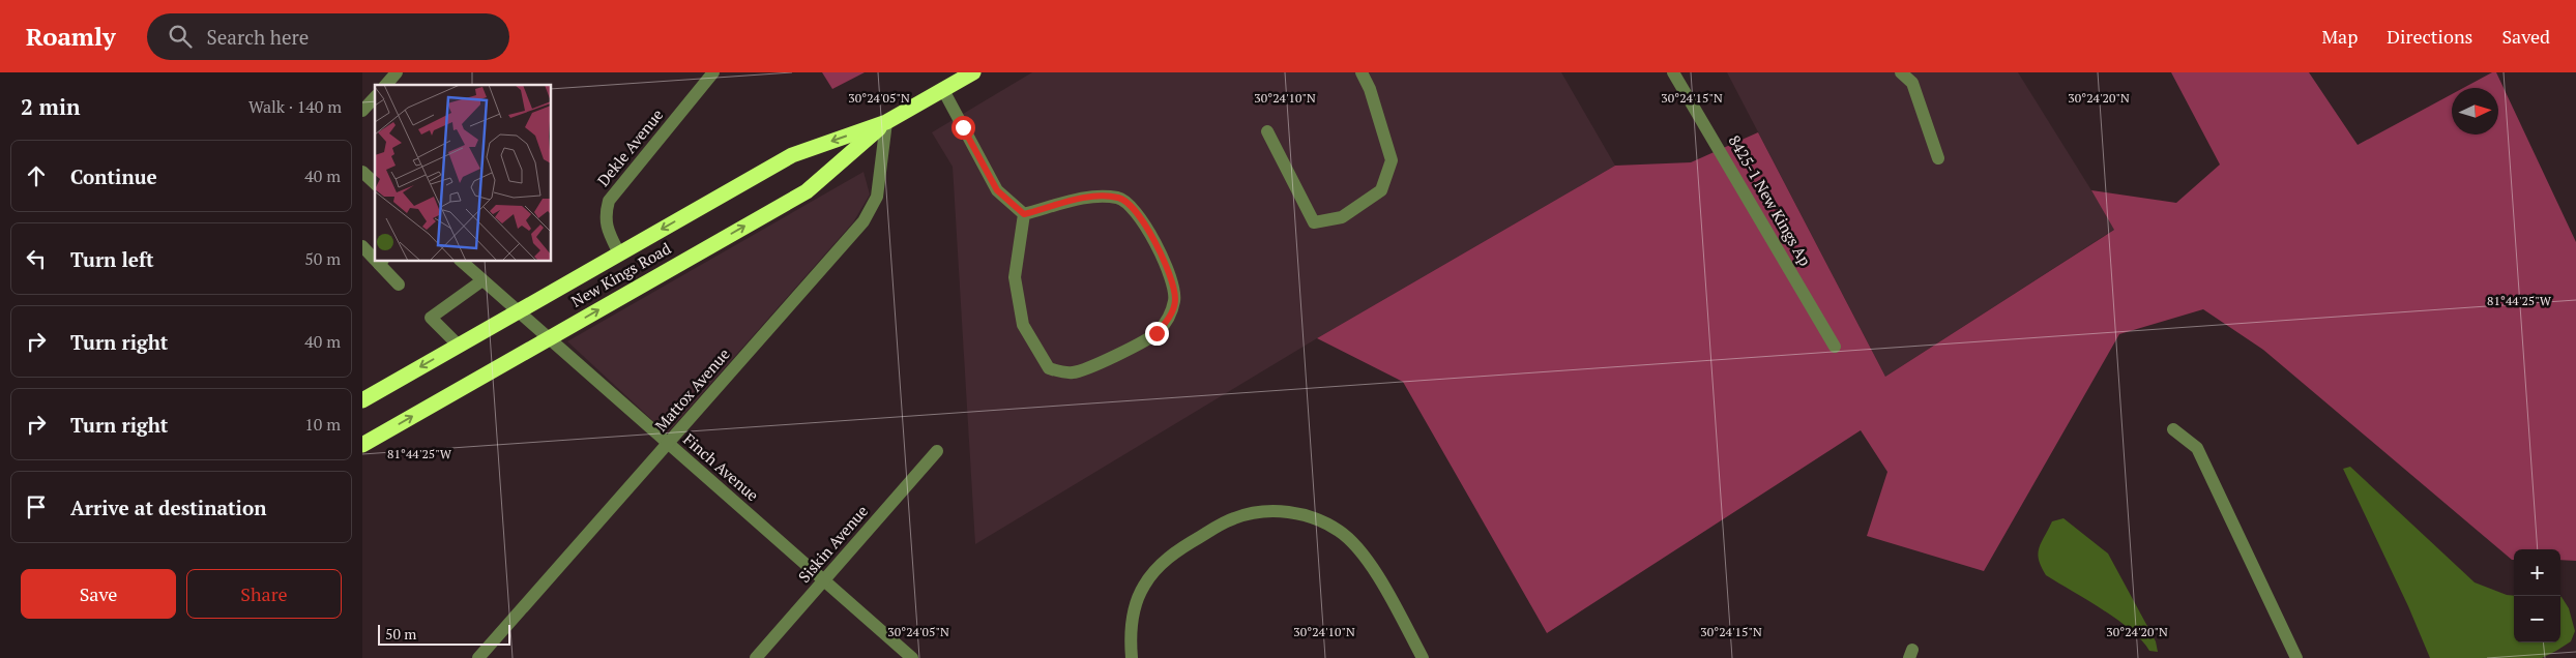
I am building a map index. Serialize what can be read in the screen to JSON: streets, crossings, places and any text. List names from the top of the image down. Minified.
{"streets":{"highway":["New Kings Road"],"street":["Dekle Avenue","8425-1 New Kings Ap","Mattox Avenue","Finch Avenue","Siskin Avenue"]},"crossings":[["Dekle Avenue","New Kings Road"],["New Kings Road","Mattox Avenue"],["New Kings Road","Finch Avenue"],["Mattox Avenue","Finch Avenue"],["Finch Avenue","Siskin Avenue"]],"scale_bar":"50 m","north":"right","page":{"header":"Roamly","search":"Search here","nav":["Map","Directions","Saved"],"heading":["2 min","Walk · 140 m"],"list":[["Continue","40 m"],["Turn left","50 m"],["Turn right","40 m"],["Turn right","10 m"],"Arrive at destination"],"map_buttons":["+","−"],"buttons":["Save","Share"],"scale":"50 m"},"coordinates":["30°24'05\"N","30°24'10\"N","30°24'15\"N","30°24'20\"N","81°44'25\"W"]}
